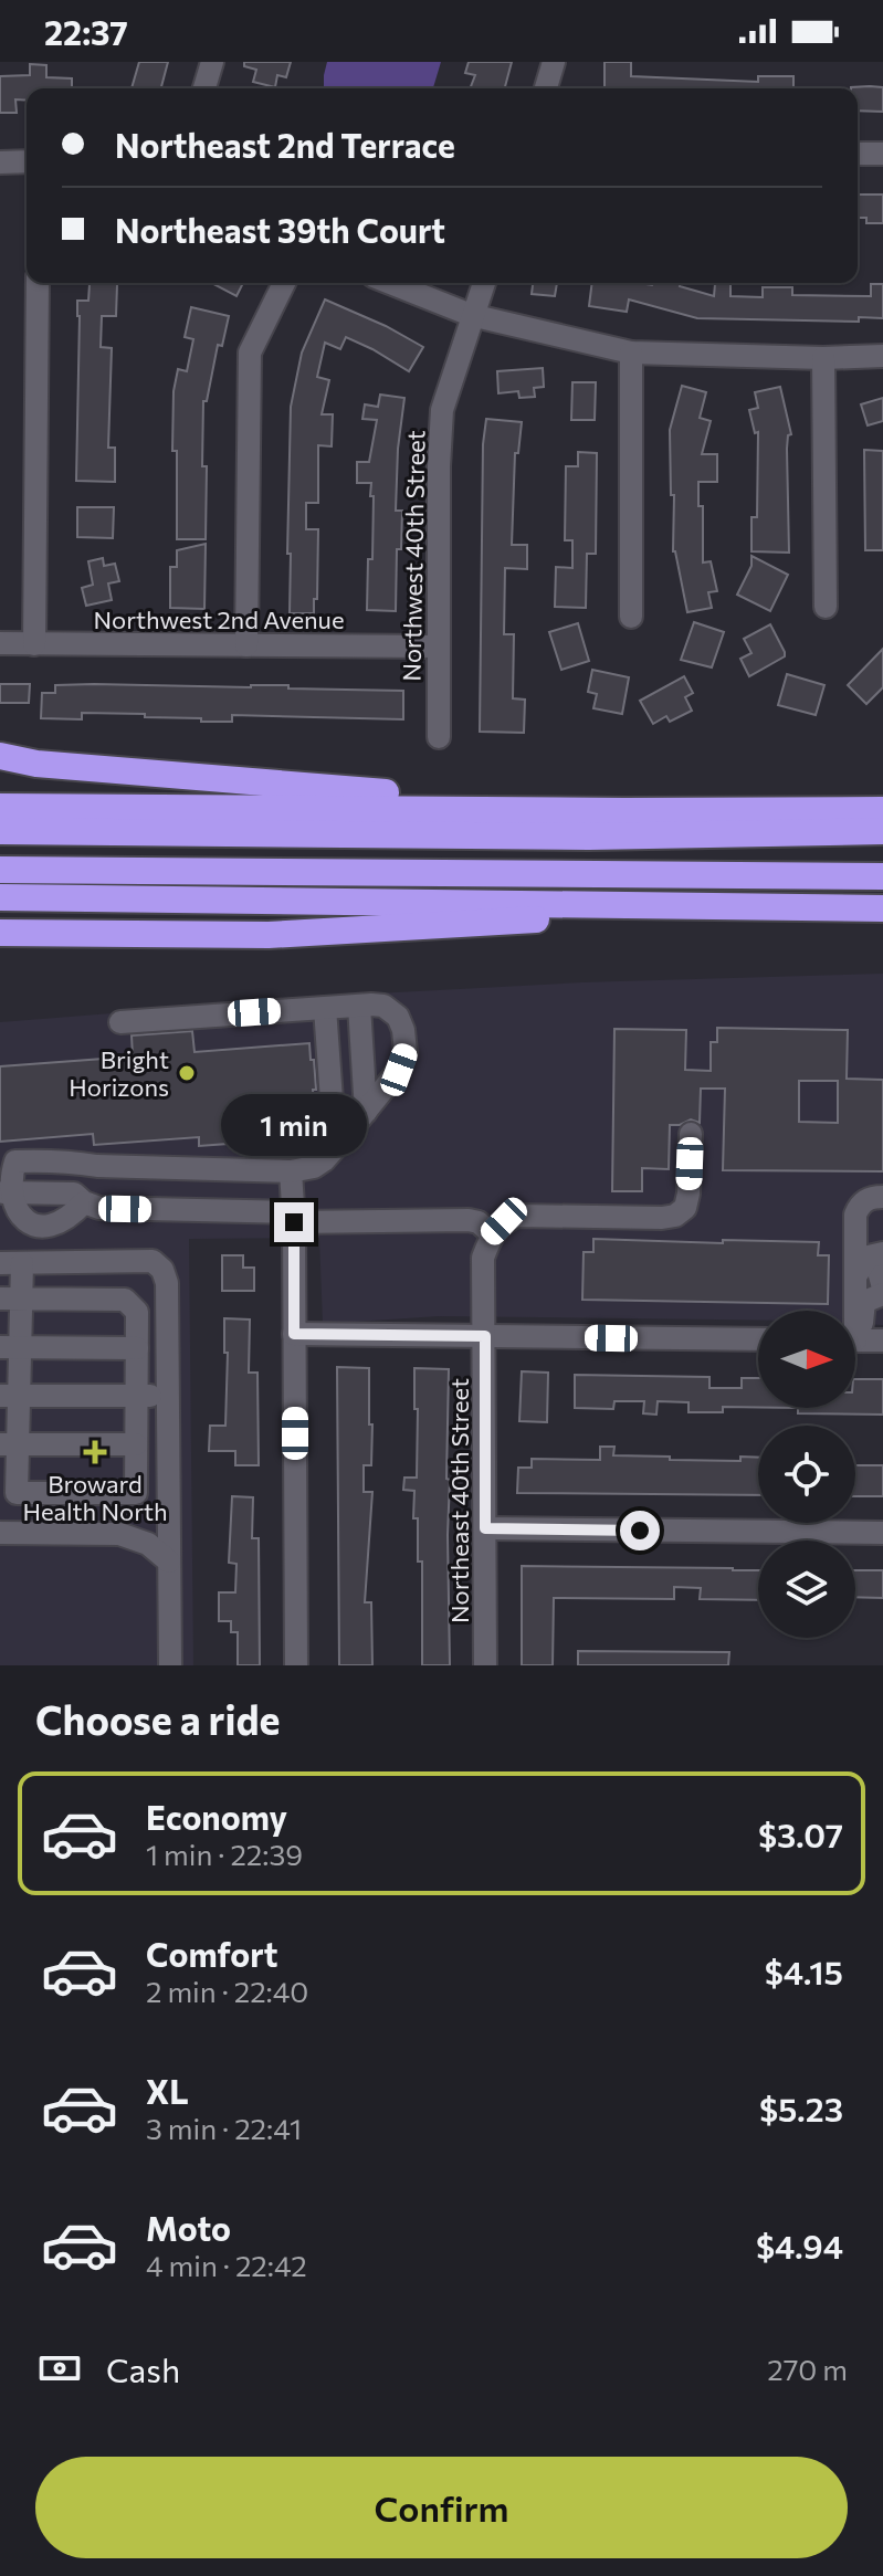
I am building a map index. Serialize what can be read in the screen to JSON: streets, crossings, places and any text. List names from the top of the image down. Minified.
{"streets":{"street":["Northwest 40th Street","Northwest 2nd Avenue","Northeast 40th Street"]},"crossings":[["Northwest 40th Street","Northwest 2nd Avenue"]],"places":{"other":["Bright Horizons"],"health":["Broward Health North"]},"north":"right","page":{"status":"22:37","banner":["Northeast 2nd Terrace","Northeast 39th Court"],"bubble":"1 min","heading":"Choose a ride","list":[{"name":"Economy","note":"1 min · 22:39","value":"$3.07"},{"name":"Comfort","note":"2 min · 22:40","value":"$4.15"},{"name":"XL","note":"3 min · 22:41","value":"$5.23"},{"name":"Moto","note":"4 min · 22:42","value":"$4.94"}],"pay":["Cash","270 m"],"buttons":"Confirm"}}
